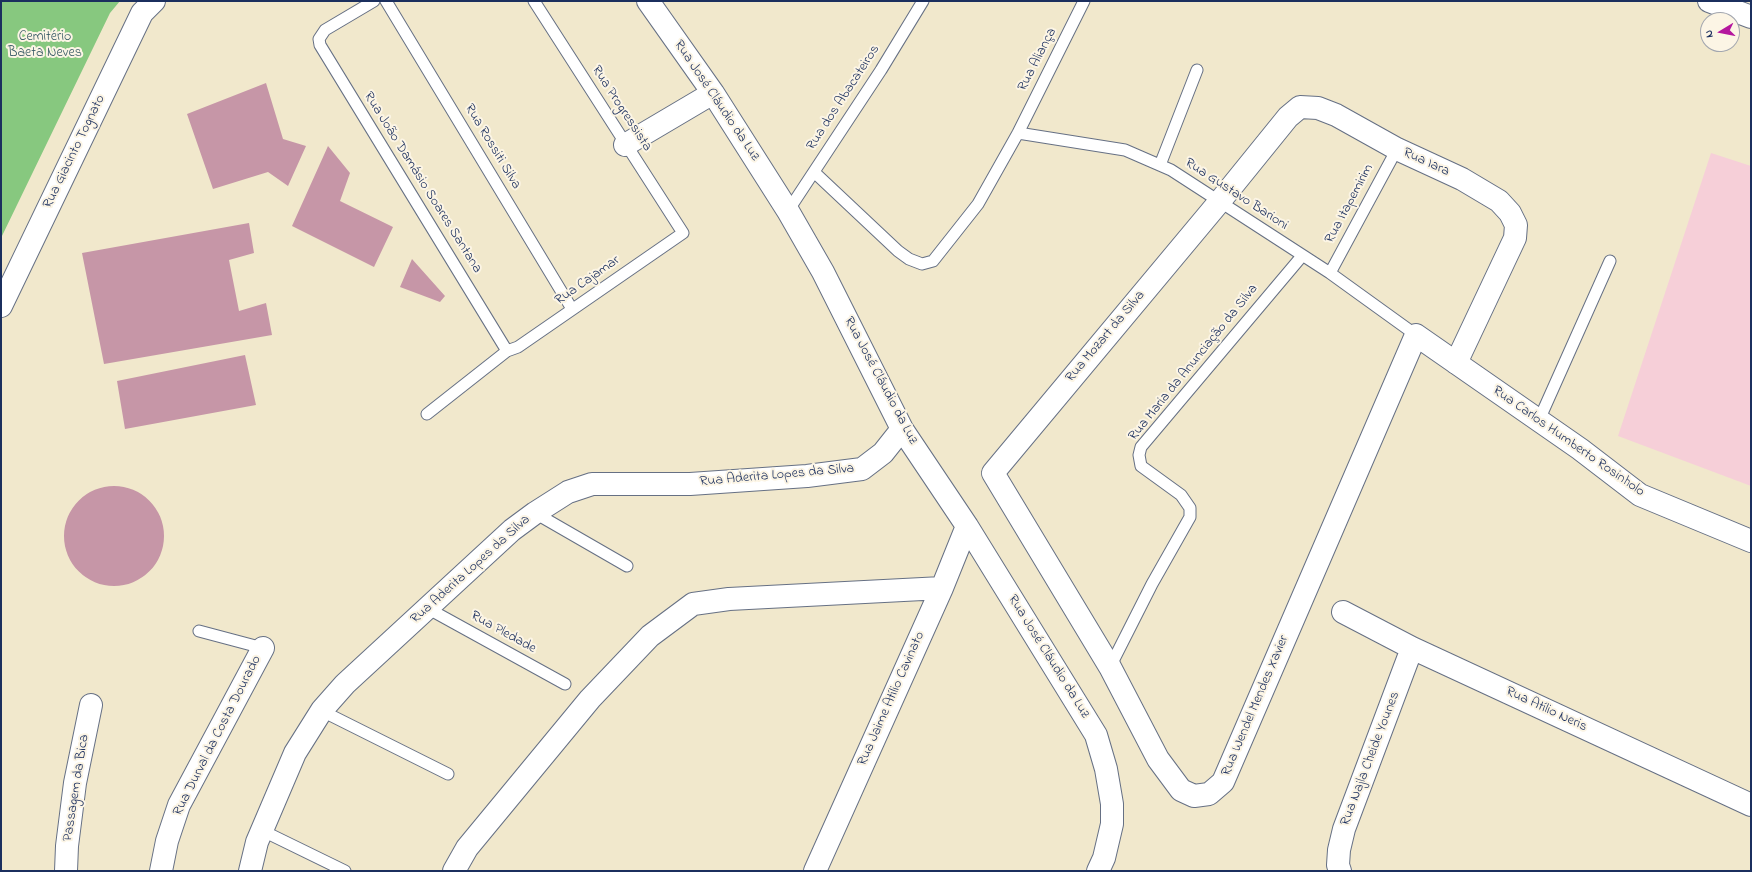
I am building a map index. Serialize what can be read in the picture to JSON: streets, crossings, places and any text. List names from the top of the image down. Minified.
{"streets":{"street":["Rua José Cláudio da Luz","Rua Giacinto Tognato","Rua Iara","Rua Mozart da Silva","Rua Carlos Humberto Rosinholo","Rua Aderita Lopes da Silva","Rua Jaime Atílio Cavinato","Rua Wendel Mendes Xavier","Rua Atílio Neris","Rua Durval da Costa Dourado","Rua Najla Cheide Younes","Passagem da Bica"],"lane":["Rua Aliança","Rua dos Abacateiros","Rua Progressista","Rua Rossiti Silva","Rua João Damásio Soares Santana","Rua Gustavo Barioni","Rua Itapemirim","Rua Cajamar","Rua Maria da Anunciação da Silva","Rua Pledade"]},"crossings":[["Rua Aliança","Rua dos Abacateiros"],["Rua Aliança","Rua Gustavo Barioni"],["Rua dos Abacateiros","Rua José Cláudio da Luz"],["Rua José Cláudio da Luz","Rua Aderita Lopes da Silva"],["Rua José Cláudio da Luz","Rua Jaime Atílio Cavinato"],["Rua Progressista","Rua Cajamar"],["Rua Rossiti Silva","Rua Cajamar"],["Rua Iara","Rua Gustavo Barioni"],["Rua Iara","Rua Itapemirim"],["Rua Iara","Rua Mozart da Silva"],["Rua Iara","Rua Carlos Humberto Rosinholo"],["Rua João Damásio Soares Santana","Rua Cajamar"],["Rua Gustavo Barioni","Rua Itapemirim"],["Rua Gustavo Barioni","Rua Mozart da Silva"],["Rua Gustavo Barioni","Rua Maria da Anunciação da Silva"],["Rua Gustavo Barioni","Rua Carlos Humberto Rosinholo"],["Rua Gustavo Barioni","Rua Wendel Mendes Xavier"],["Rua Mozart da Silva","Rua Wendel Mendes Xavier"],["Rua Maria da Anunciação da Silva","Rua Wendel Mendes Xavier"],["Rua Carlos Humberto Rosinholo","Rua Wendel Mendes Xavier"],["Rua Aderita Lopes da Silva","Rua Pledade"],["Rua Atílio Neris","Rua Najla Cheide Younes"]],"parks":["Cemitério Baeta Neves"],"north":"left"}
